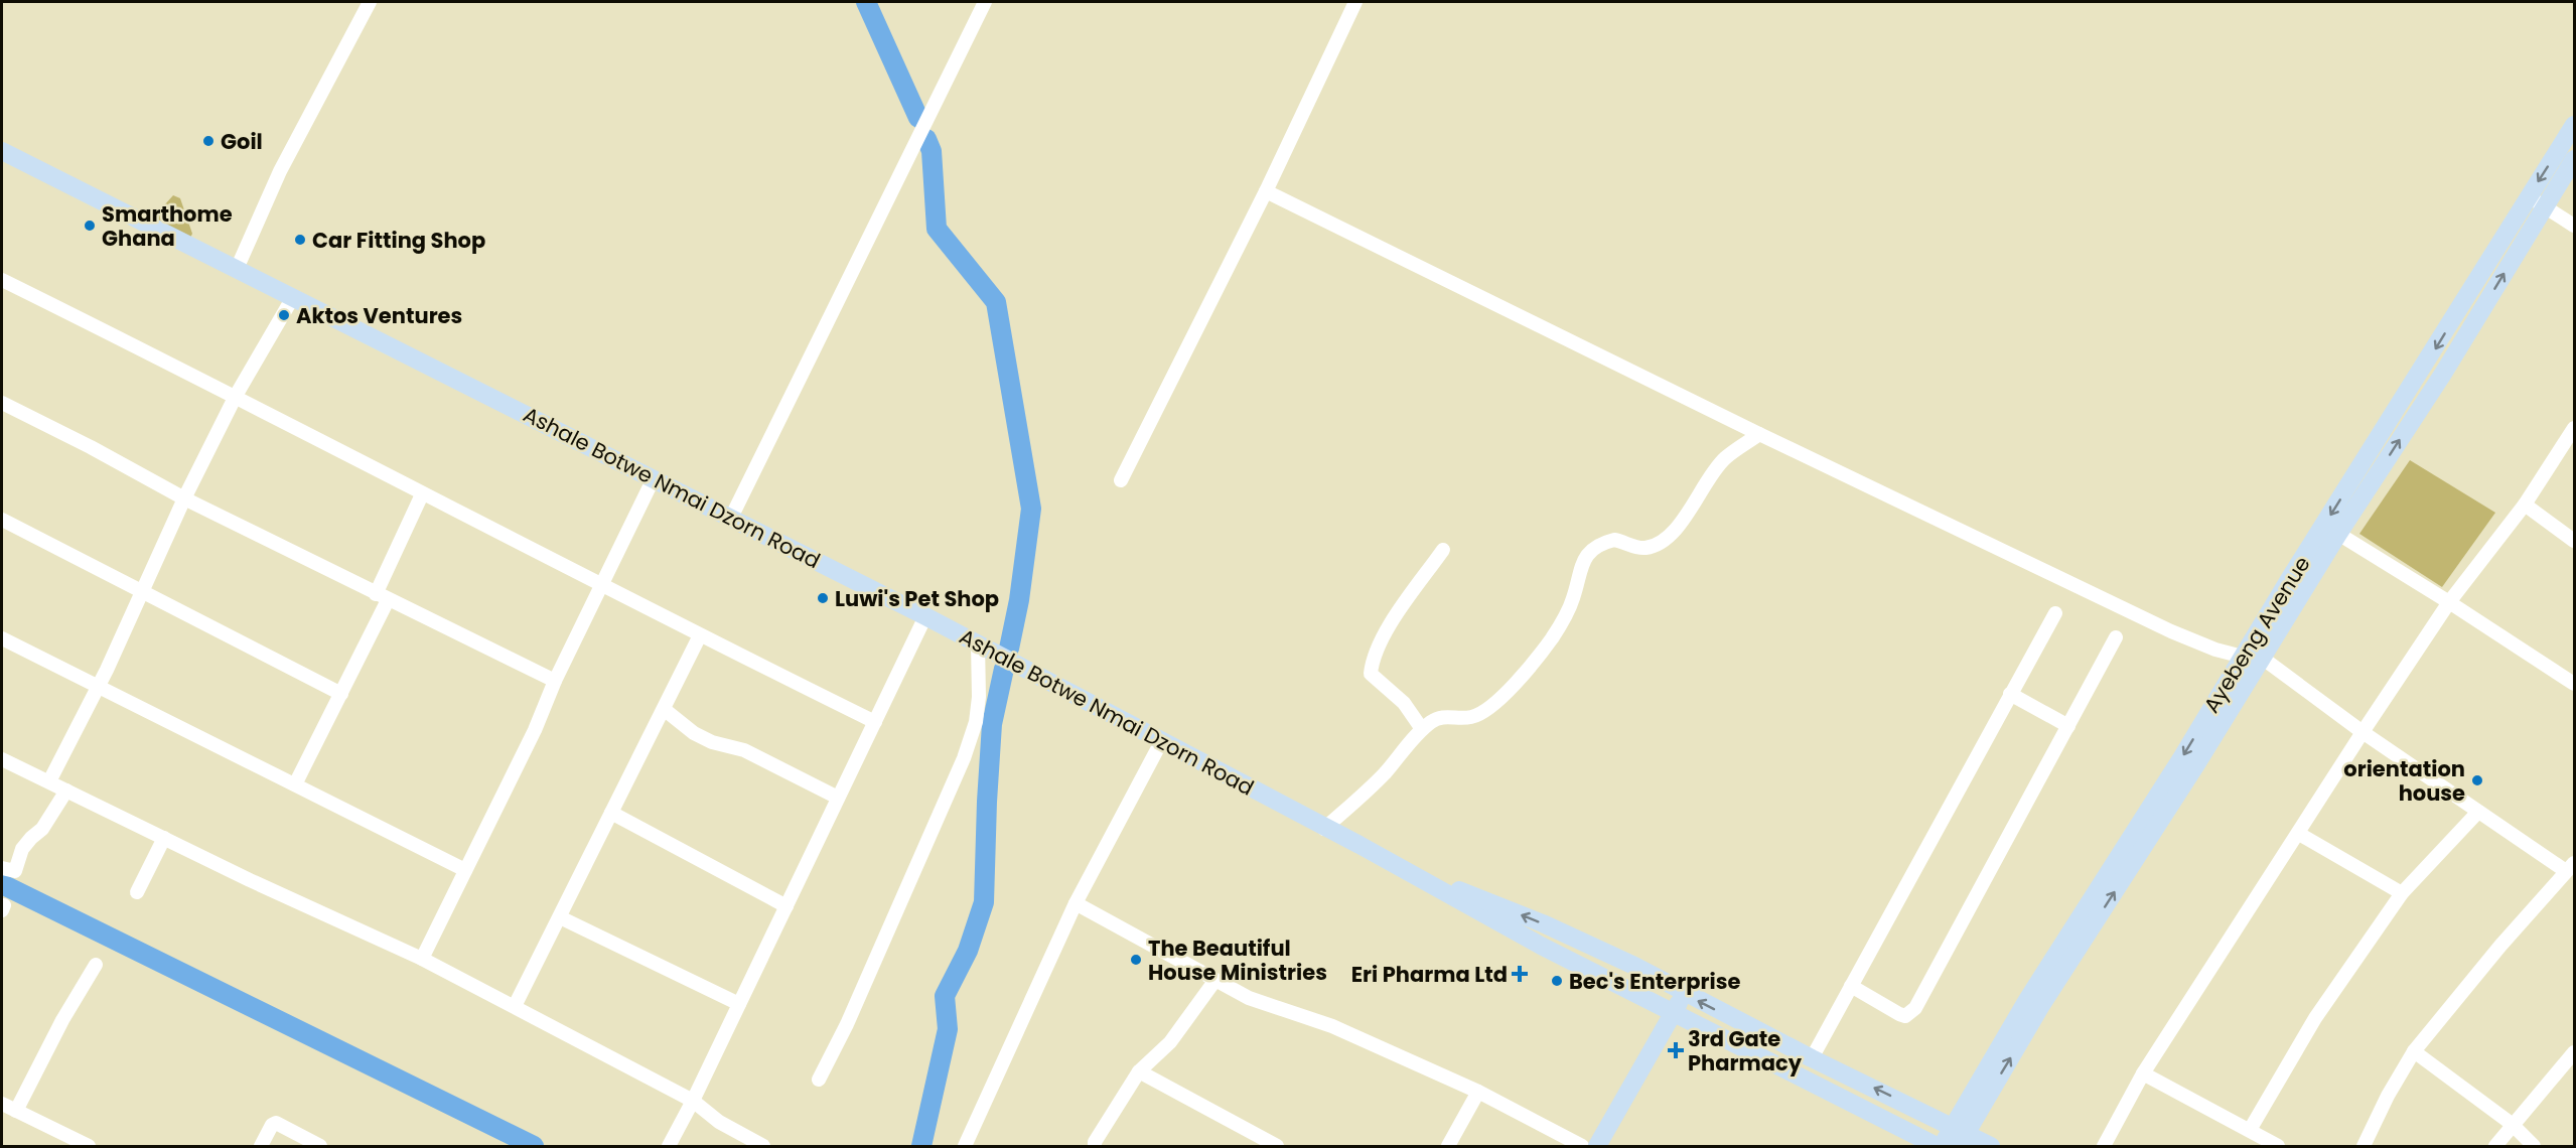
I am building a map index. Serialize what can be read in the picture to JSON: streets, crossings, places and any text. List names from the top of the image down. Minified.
{"streets":{"main road":["Ashale Botwe Nmai Dzorn Road","Ayebeng Avenue"]},"crossings":[["Ashale Botwe Nmai Dzorn Road","Ayebeng Avenue"]],"places":{"other":["Goil","Smarthome Ghana","Car Fitting Shop","Aktos Ventures","Luwi's Pet Shop","orientation house","The Beautiful House Ministries","Bec's Enterprise"],"health":["Eri Pharma Ltd","3rd Gate Pharmacy"]}}
